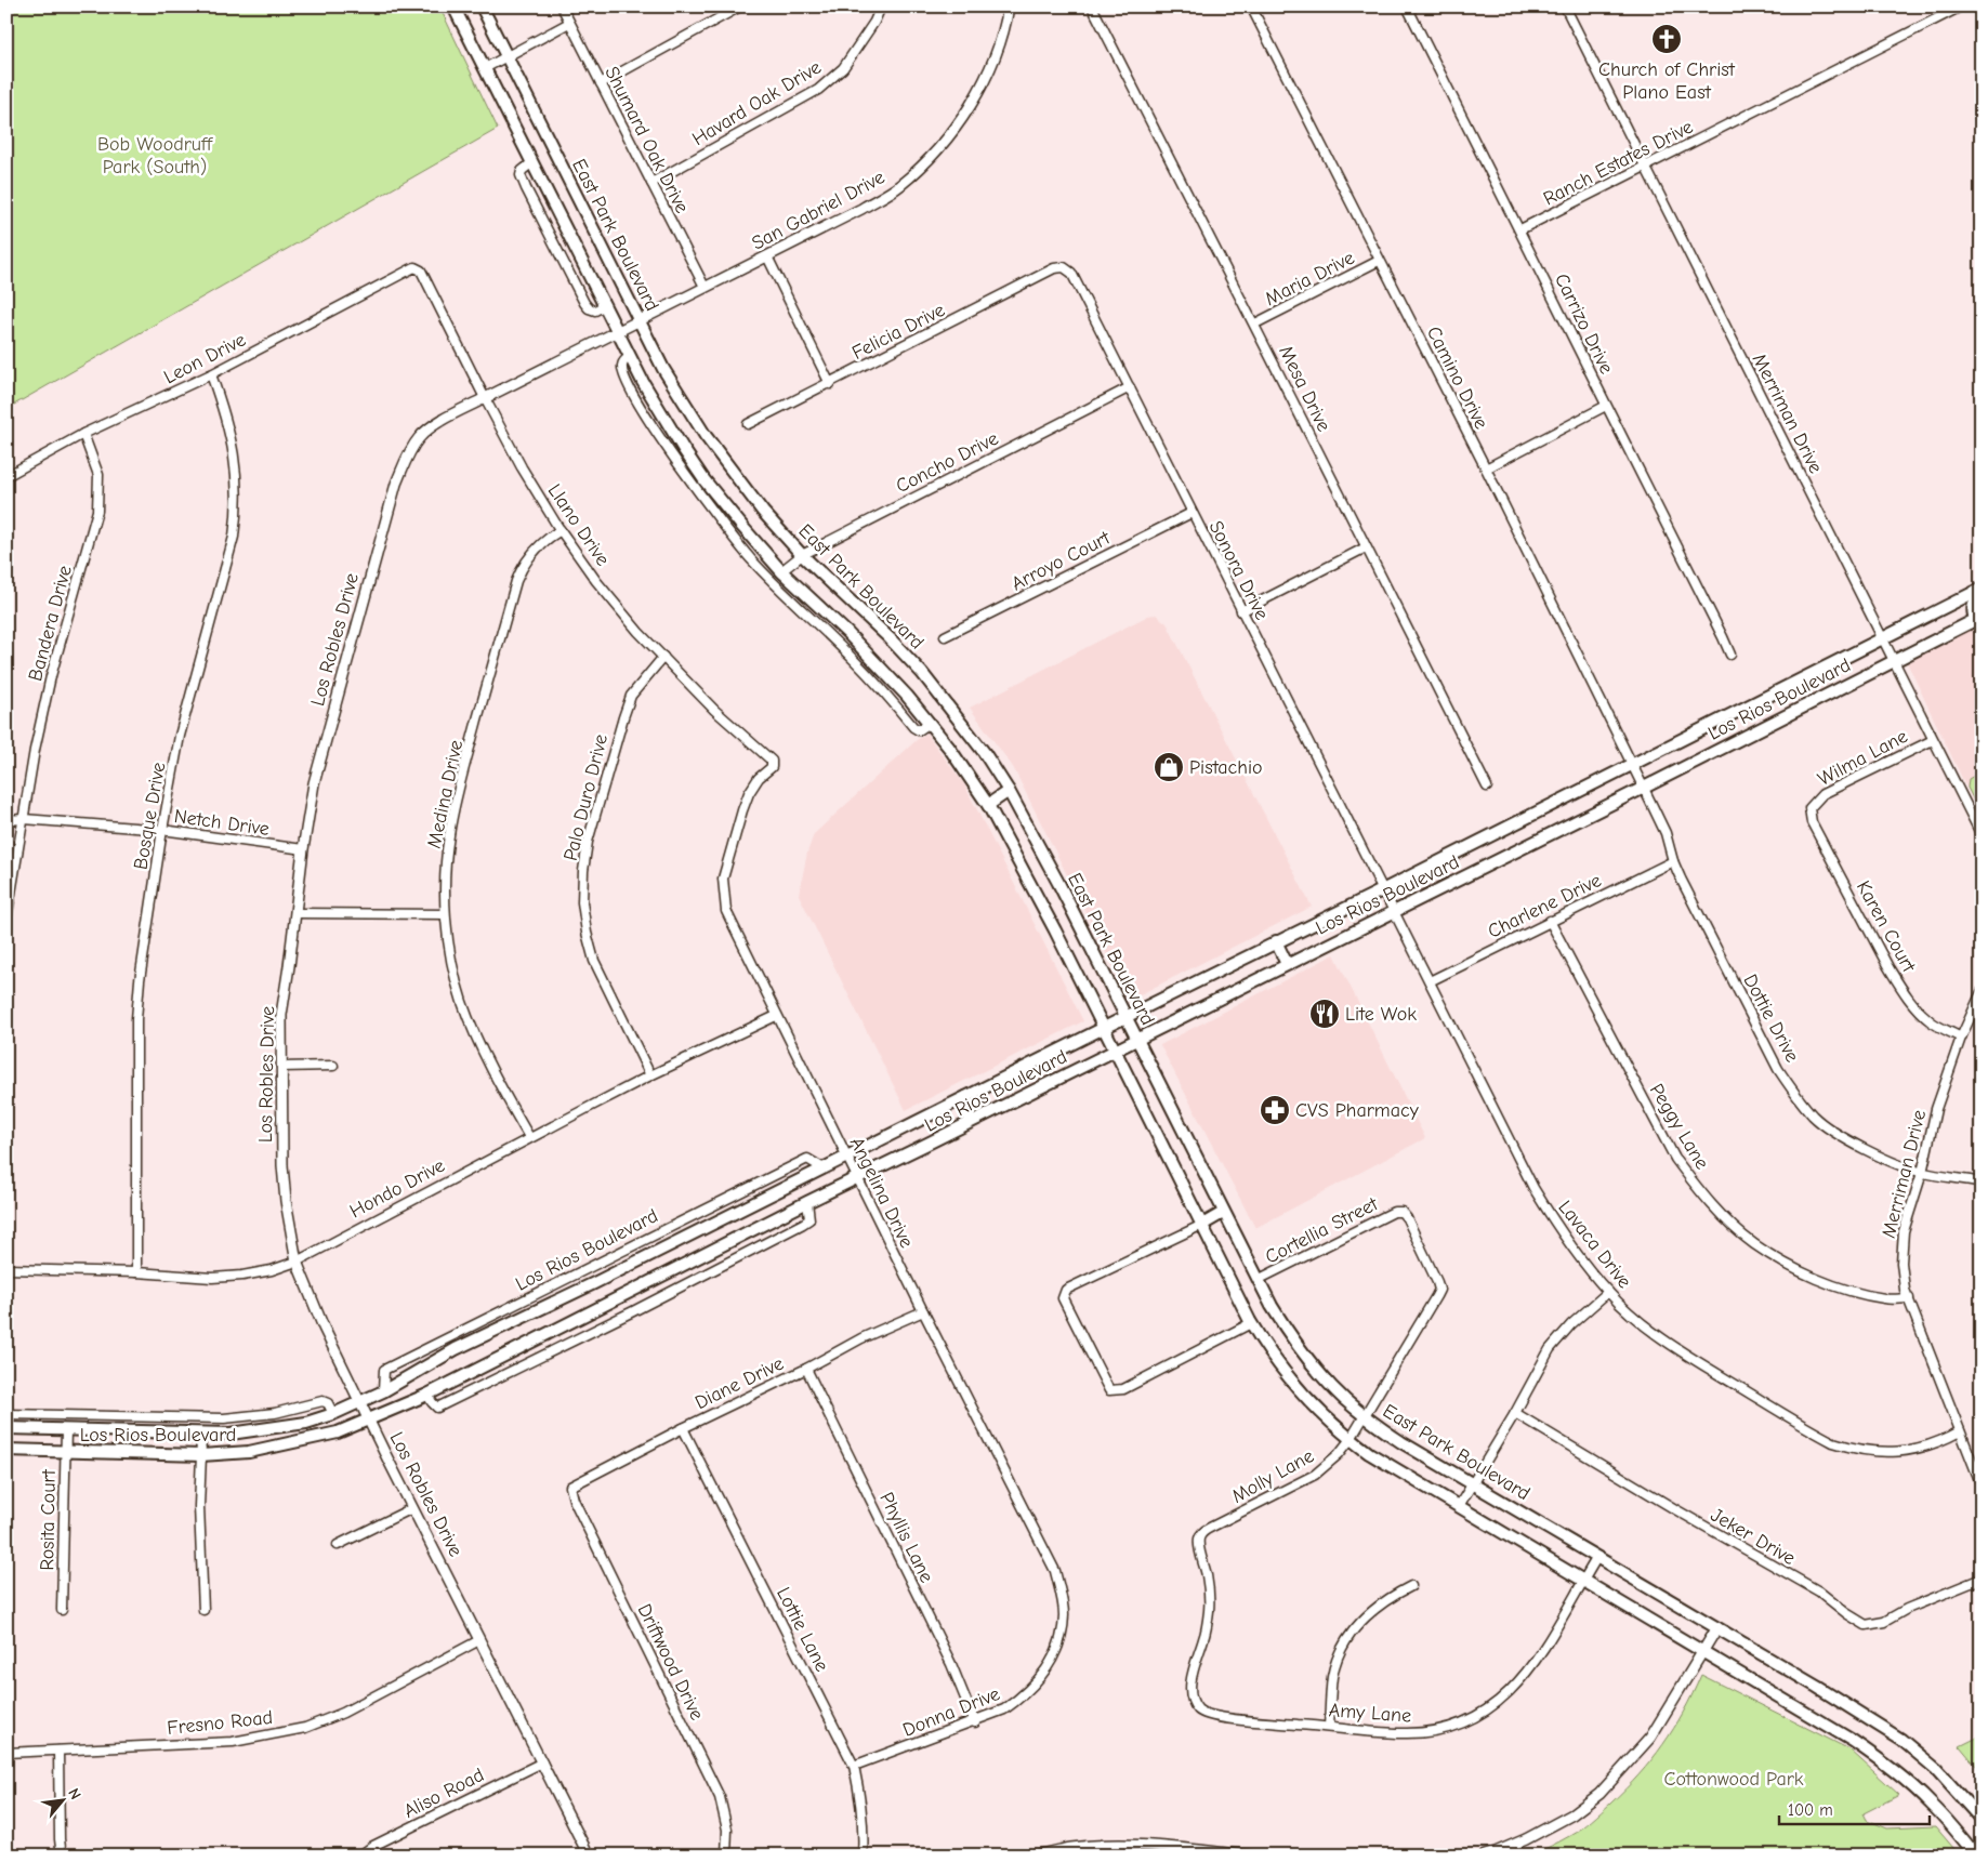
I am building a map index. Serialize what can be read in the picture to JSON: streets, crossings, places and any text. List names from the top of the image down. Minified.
{"streets":{"main road":["East Park Boulevard","Los Rios Boulevard"],"street":["Havard Oak Drive","Shumard Oak Drive","Ranch Estates Drive","San Gabriel Drive","Maria Drive","Carrizo Drive","Felicia Drive","Leon Drive","Camino Drive","Mesa Drive","Merriman Drive","Concho Drive","Llano Drive","Arroyo Court","Sonora Drive","Bandera Drive","Los Robles Drive","Wilma Lane","Medina Drive","Palo Duro Drive","Bosque Drive","Netch Drive","Charlene Drive","Karen Court","Dottie Drive","Peggy Lane","Hondo Drive","Angelina Drive","Cortellia Street","Lavaca Drive","Diane Drive","Molly Lane","Rosita Court","Jeker Drive","Phyllis Lane","Lottie Lane","Driftwood Drive","Donna Drive","Amy Lane","Fresno Road","Aliso Road"]},"crossings":[["Havard Oak Drive","Shumard Oak Drive"],["Shumard Oak Drive","San Gabriel Drive"],["Ranch Estates Drive","Carrizo Drive"],["Ranch Estates Drive","Merriman Drive"],["San Gabriel Drive","East Park Boulevard"],["San Gabriel Drive","Los Robles Drive"],["East Park Boulevard","Concho Drive"],["East Park Boulevard","Los Rios Boulevard"],["East Park Boulevard","Cortellia Street"],["East Park Boulevard","Molly Lane"],["East Park Boulevard","Amy Lane"],["Maria Drive","Camino Drive"],["Maria Drive","Mesa Drive"],["Felicia Drive","Sonora Drive"],["Leon Drive","Llano Drive"],["Leon Drive","Bandera Drive"],["Leon Drive","Bosque Drive"],["Camino Drive","Los Rios Boulevard"],["Camino Drive","Dottie Drive"],["Merriman Drive","Los Rios Boulevard"],["Merriman Drive","Wilma Lane"],["Merriman Drive","Karen Court"],["Merriman Drive","Dottie Drive"],["Merriman Drive","Peggy Lane"],["Merriman Drive","Lavaca Drive"],["Concho Drive","Sonora Drive"],["Llano Drive","Los Robles Drive"],["Llano Drive","Medina Drive"],["Llano Drive","Palo Duro Drive"],["Llano Drive","Angelina Drive"],["Arroyo Court","Sonora Drive"],["Sonora Drive","Los Rios Boulevard"],["Sonora Drive","Lavaca Drive"],["Bandera Drive","Netch Drive"],["Los Robles Drive","Los Rios Boulevard"],["Los Robles Drive","Netch Drive"],["Los Robles Drive","Hondo Drive"],["Los Robles Drive","Fresno Road"],["Los Robles Drive","Aliso Road"],["Los Rios Boulevard","Dottie Drive"],["Los Rios Boulevard","Angelina Drive"],["Los Rios Boulevard","Lavaca Drive"],["Los Rios Boulevard","Rosita Court"],["Wilma Lane","Karen Court"],["Medina Drive","Hondo Drive"],["Palo Duro Drive","Hondo Drive"],["Bosque Drive","Netch Drive"],["Bosque Drive","Hondo Drive"],["Charlene Drive","Dottie Drive"],["Charlene Drive","Peggy Lane"],["Charlene Drive","Lavaca Drive"],["Hondo Drive","Angelina Drive"],["Angelina Drive","Diane Drive"],["Angelina Drive","Donna Drive"],["Cortellia Street","Molly Lane"],["Diane Drive","Phyllis Lane"],["Diane Drive","Lottie Lane"],["Diane Drive","Driftwood Drive"],["Molly Lane","Amy Lane"],["Phyllis Lane","Donna Drive"],["Lottie Lane","Donna Drive"]],"parks":["Bob Woodruff Park (South)","Cottonwood Park"],"places":{"church":["Church of Christ Plano East"],"shop":["Pistachio"],"restaurant":["Lite Wok"],"pharmacy":["CVS Pharmacy"]},"scale_bar":"100 m","north":"top right"}
